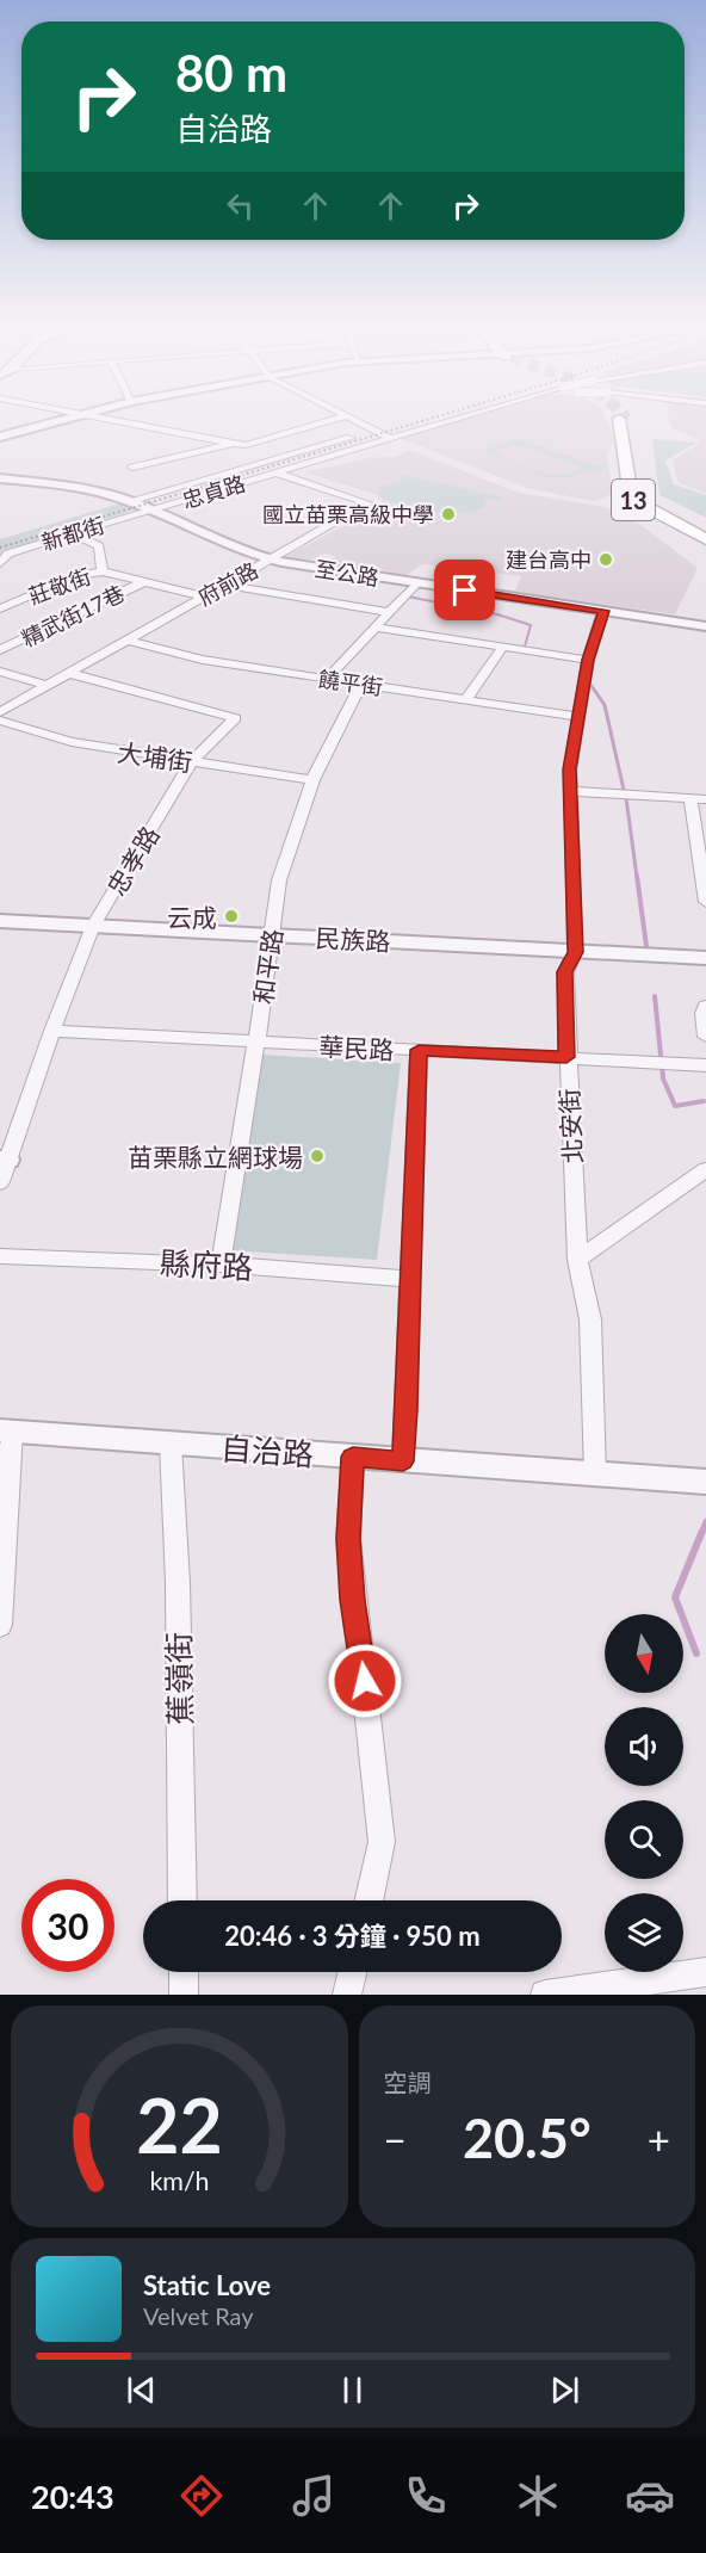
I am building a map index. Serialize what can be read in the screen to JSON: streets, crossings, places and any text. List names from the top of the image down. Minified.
{"streets":{"main road":["13"],"street":["忠貞路","新都街","至公路","府前路","莊敬街","精武街17巷","饒平街","大埔街","忠孝路","民族路","和平路","華民路","北安街","縣府路","自治路","蕉嶺街"]},"crossings":[["忠貞路","新都街"],["忠貞路","至公路"],["忠貞路","府前路"],["新都街","至公路"],["至公路","府前路"],["至公路","北安街"],["府前路","莊敬街"],["府前路","饒平街"],["府前路","忠孝路"],["莊敬街","精武街17巷"],["饒平街","和平路"],["饒平街","北安街"],["大埔街","忠孝路"],["大埔街","和平路"],["忠孝路","民族路"],["忠孝路","華民路"],["民族路","和平路"],["民族路","北安街"],["和平路","華民路"],["和平路","縣府路"],["華民路","北安街"],["北安街","自治路"],["自治路","蕉嶺街"]],"places":["國立苗栗高級中學","建台高中","云成","苗栗縣立網球場"],"north":"bottom","page":{"turn":["80 m","自治路"],"limit":"30","trip":"20:46 · 3 分鐘 · 950 m","tile":"空調","heat":["−","20.5°","+"],"song":["Static Love","Velvet Ray"],"tabs":"20:43","gauge":["22","km/h"]}}
